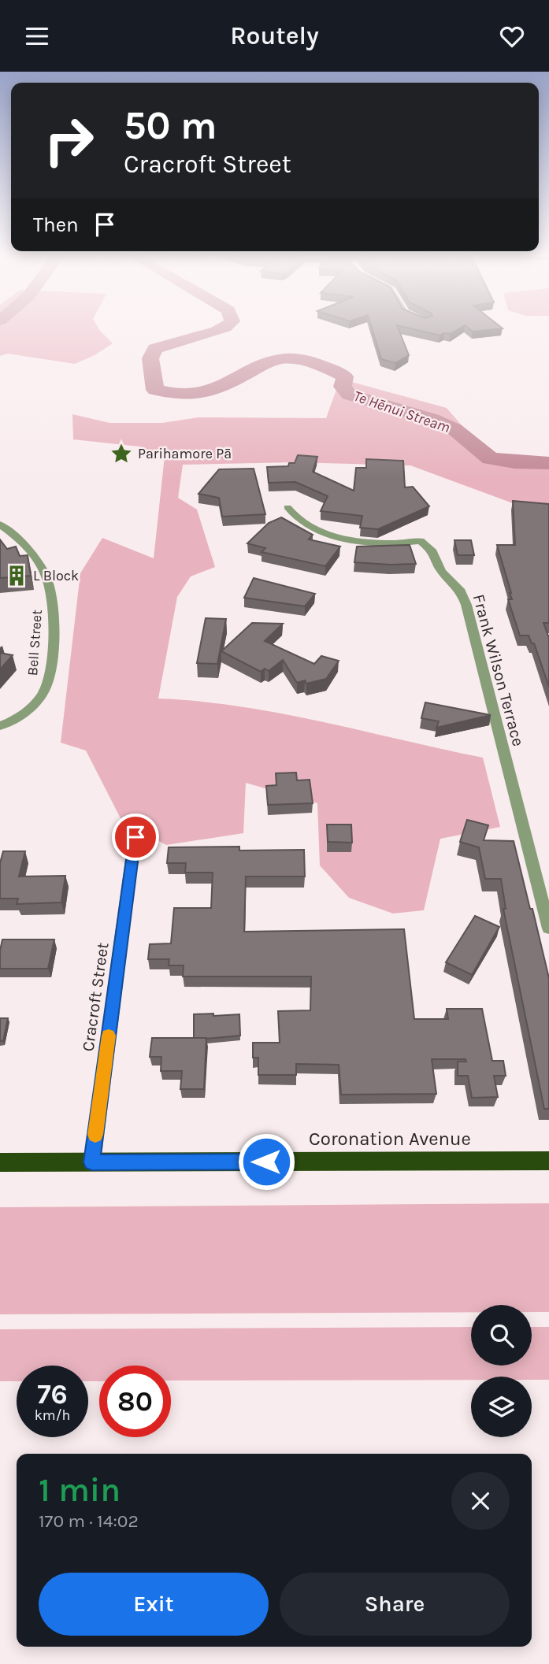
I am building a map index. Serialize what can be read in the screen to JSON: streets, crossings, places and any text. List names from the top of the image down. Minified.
{"streets":{"highway":["Coronation Avenue"],"street":["Bell Street","Frank Wilson Terrace","Cracroft Street"]},"crossings":[["Cracroft Street","Coronation Avenue"]],"water":["Te Hēnui Stream"],"places":{"place":["Parihamore Pā"],"building":["L Block"]},"page":{"header":"Routely","turn":["50 m","Cracroft Street"],"then":"Then","speed":"76 km/h","limit":"80","heading":["1 min","170 m · 14:02"],"buttons":["Exit","Share"]}}
